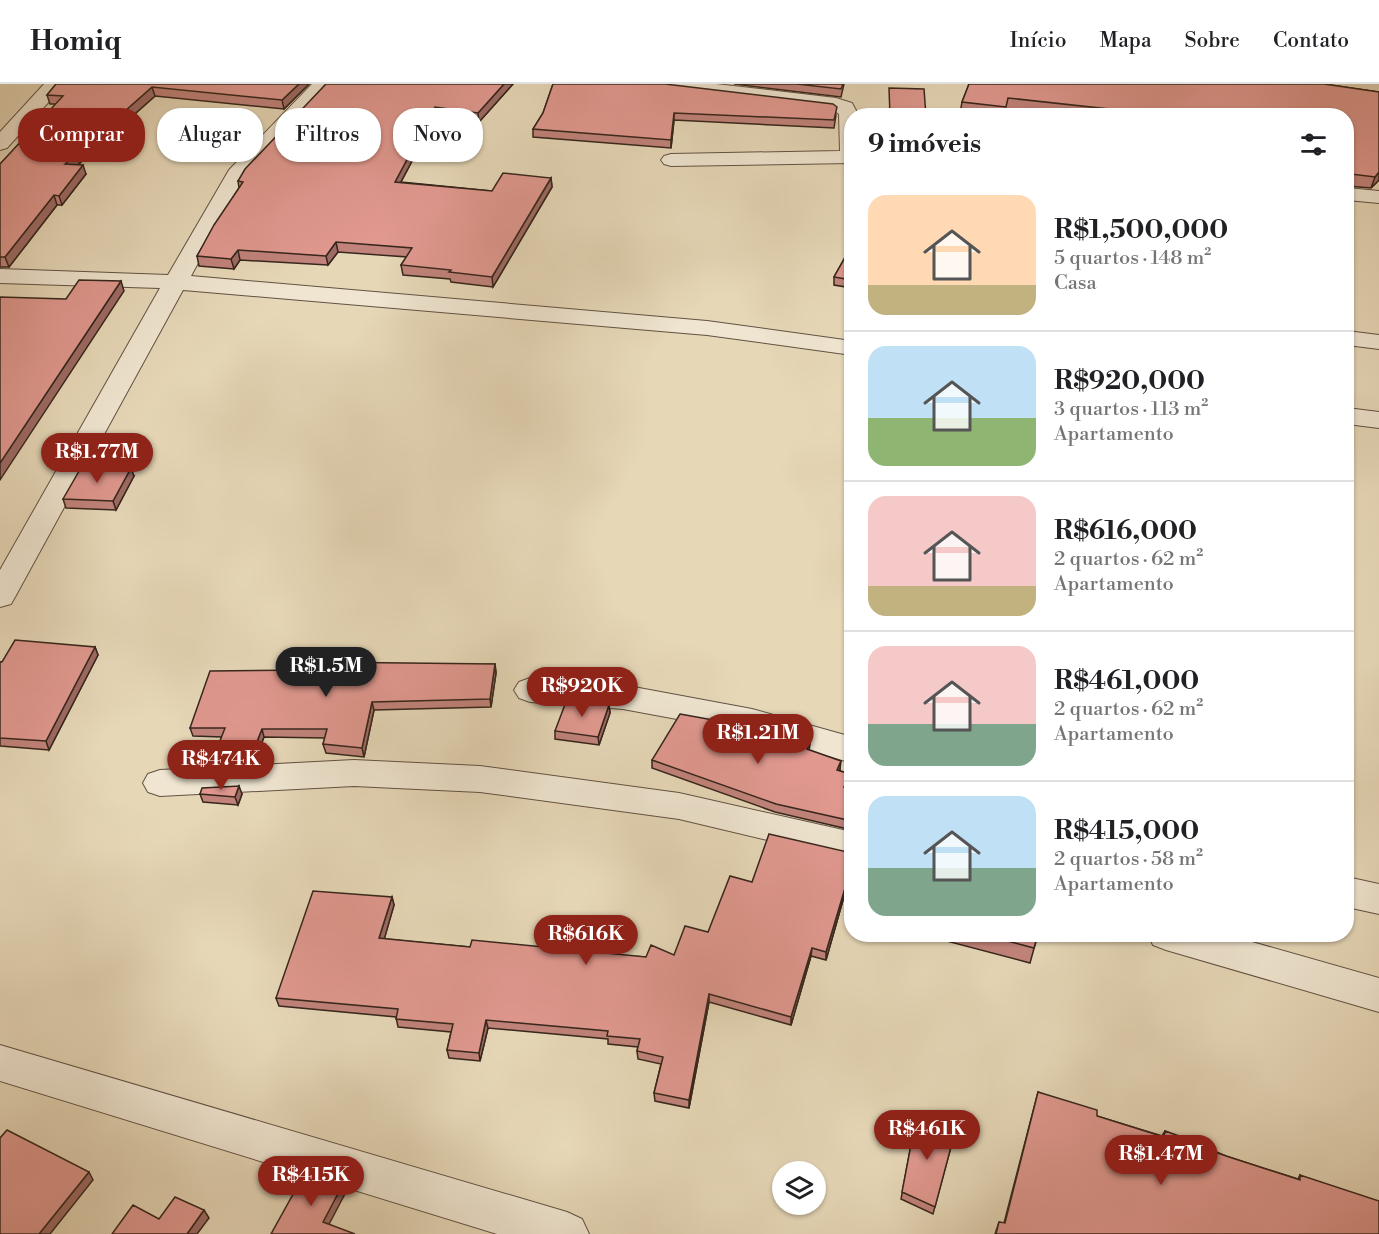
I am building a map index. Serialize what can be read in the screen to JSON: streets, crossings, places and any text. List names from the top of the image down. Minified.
{"page":{"header":"Homiq","nav":["Início","Mapa","Sobre","Contato"],"chip":["Comprar","Alugar","Filtros","Novo"],"heading":"9 imóveis","list":[{"name":"R$1,500,000","note":"5 quartos · 148 m² · Casa"},{"name":"R$920,000","note":"3 quartos · 113 m² · Apartamento"},{"name":"R$616,000","note":"2 quartos · 62 m² · Apartamento"},{"name":"R$461,000","note":"2 quartos · 62 m² · Apartamento"},{"name":"R$415,000","note":"2 quartos · 58 m² · Apartamento"}],"price":["R$1.77M","R$1.5M","R$920K","R$1.21M","R$474K","R$616K","R$461K","R$1.47M","R$415K"]}}
